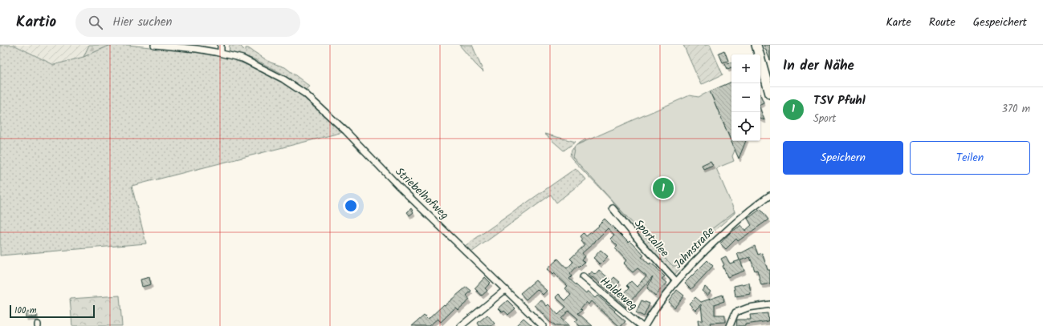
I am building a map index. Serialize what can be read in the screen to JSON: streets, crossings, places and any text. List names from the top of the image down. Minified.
{"streets":{"street":["Striebelhofweg","Sportallee","Jahnstraße","Haldeweg"]},"crossings":[["Sportallee","Jahnstraße"]],"scale_bar":"100 m","page":{"header":"Kartio","search":"Hier suchen","nav":["Karte","Route","Gespeichert"],"heading":"In der Nähe","map_buttons":["+","−"],"list":[{"mark":"1","name":"TSV Pfuhl","note":"Sport","value":"370 m"}],"buttons":["Speichern","Teilen"],"pins":"1","scale":"100 m"}}
